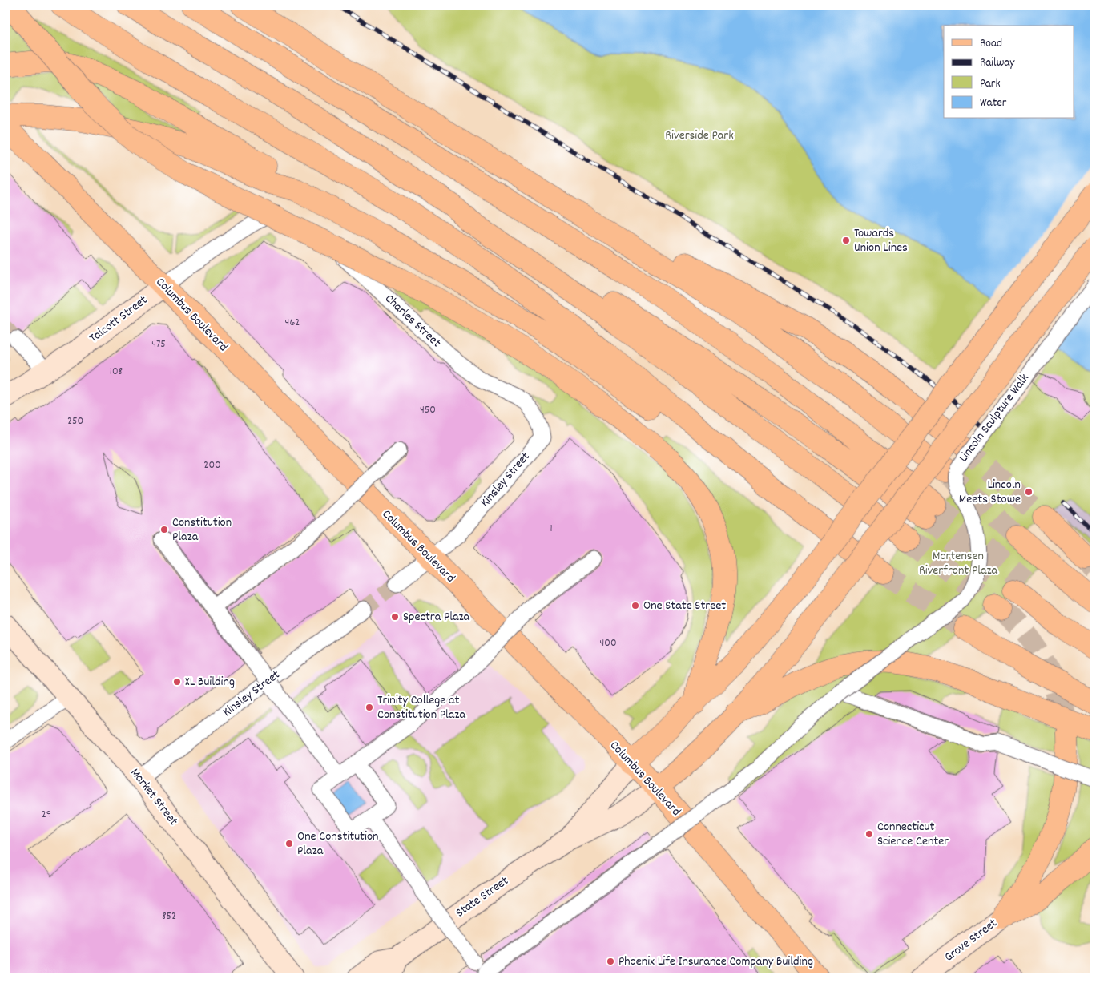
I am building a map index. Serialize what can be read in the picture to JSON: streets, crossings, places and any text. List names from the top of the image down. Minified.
{"streets":{"main road":["Columbus Boulevard"],"street":["Talcott Street","Charles Street","Lincoln Sculpture Walk","Kinsley Street","Market Street","State Street","Grove Street"]},"crossings":[["Columbus Boulevard","Talcott Street"],["Columbus Boulevard","Kinsley Street"],["Columbus Boulevard","State Street"],["Talcott Street","Charles Street"],["Charles Street","Kinsley Street"],["Kinsley Street","Market Street"]],"parks":["Riverside Park","Mortensen Riverfront Plaza"],"places":["Towards Union Lines","Lincoln Meets Stowe","Constitution Plaza","One State Street","Spectra Plaza","XL Building","Trinity College at Constitution Plaza","Connecticut Science Center","One Constitution Plaza","Phoenix Life Insurance Company Building"],"house_numbers":["462","475","108","450","250","200","1","400","29","852"],"legend":["Road","Railway","Park","Water"]}
